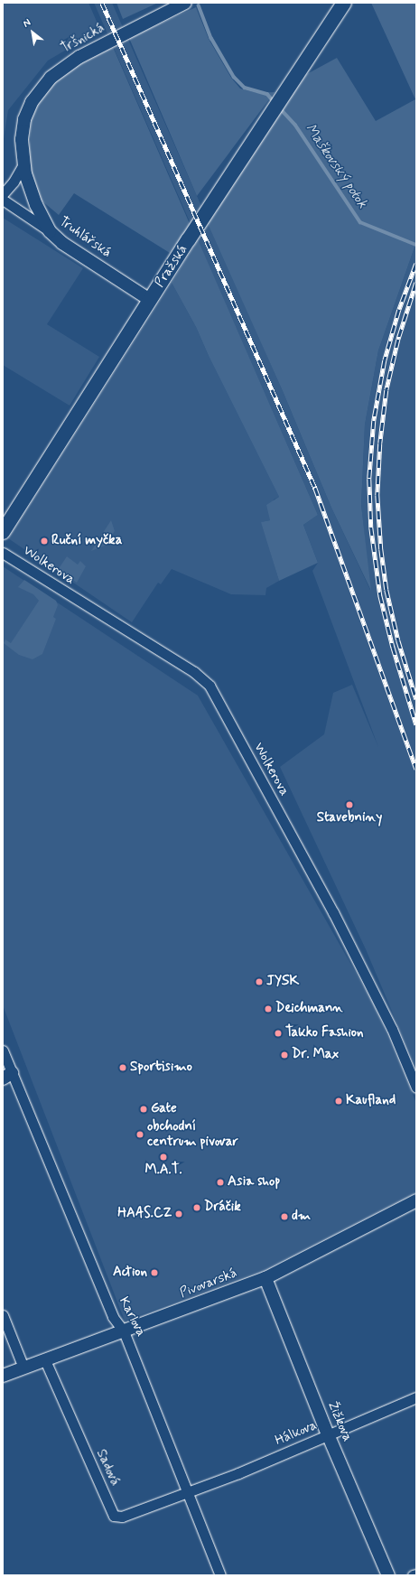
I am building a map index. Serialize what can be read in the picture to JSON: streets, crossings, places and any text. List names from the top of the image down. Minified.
{"streets":{"main road":["Pražská"],"street":["Tršnická","Truhlářská","Wolkerova","Pivovarská","Karlova","Žižkova","Hálkova","Sadová"]},"crossings":[["Tršnická","Truhlářská"],["Truhlářská","Pražská"],["Pivovarská","Karlova"],["Pivovarská","Žižkova"],["Pivovarská","Sadová"],["Karlova","Hálkova"],["Karlova","Sadová"],["Žižkova","Hálkova"],["Hálkova","Sadová"]],"water":["Maškovský potok"],"places":["Ruční myčka","Stavebniny","JYSK","Deichmann","Takko Fashion","Dr. Max","Sportisimo","Kaufland","Gate","obchodní centrum pivovar","M.A.T.","Asia shop","Dráčik","HAAS.CZ","dm","Action"],"north":"top left"}
